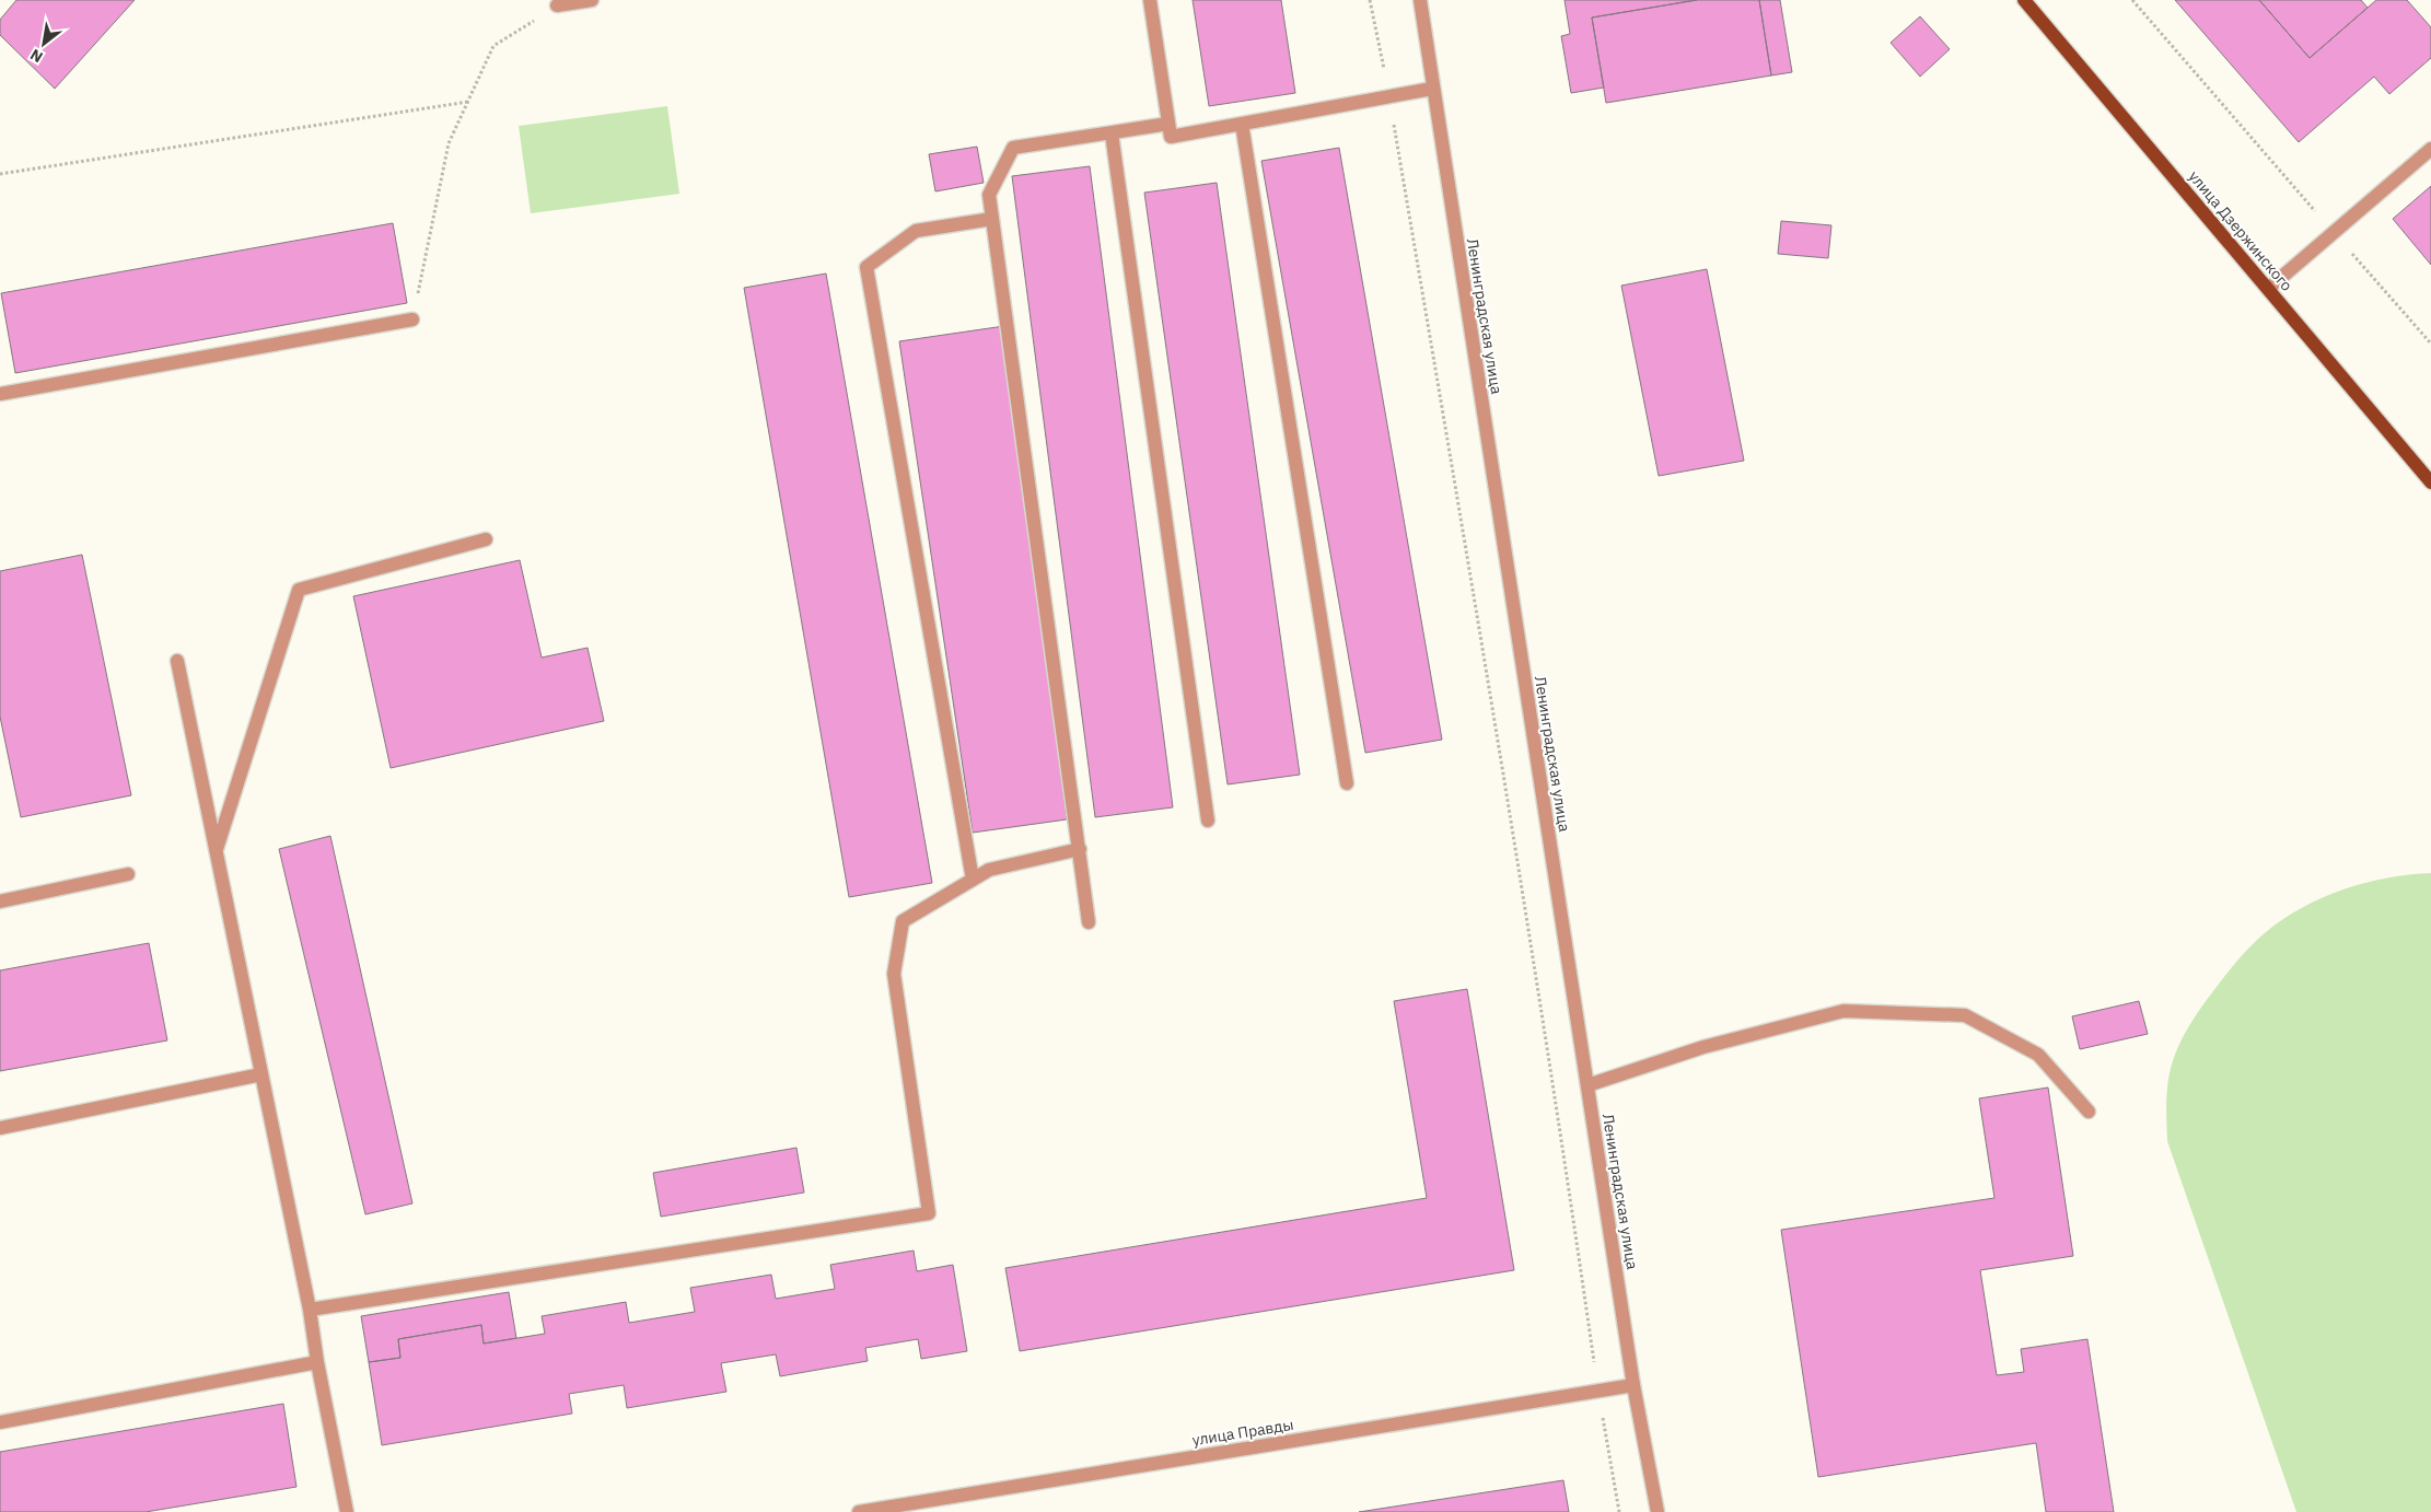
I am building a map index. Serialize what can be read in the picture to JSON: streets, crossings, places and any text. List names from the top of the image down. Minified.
{"streets":{"main road":["улица Дзержинского"],"street":["Ленинградская улица","улица Правды"]},"crossings":[["Ленинградская улица","улица Правды"]],"north":"bottom left"}
